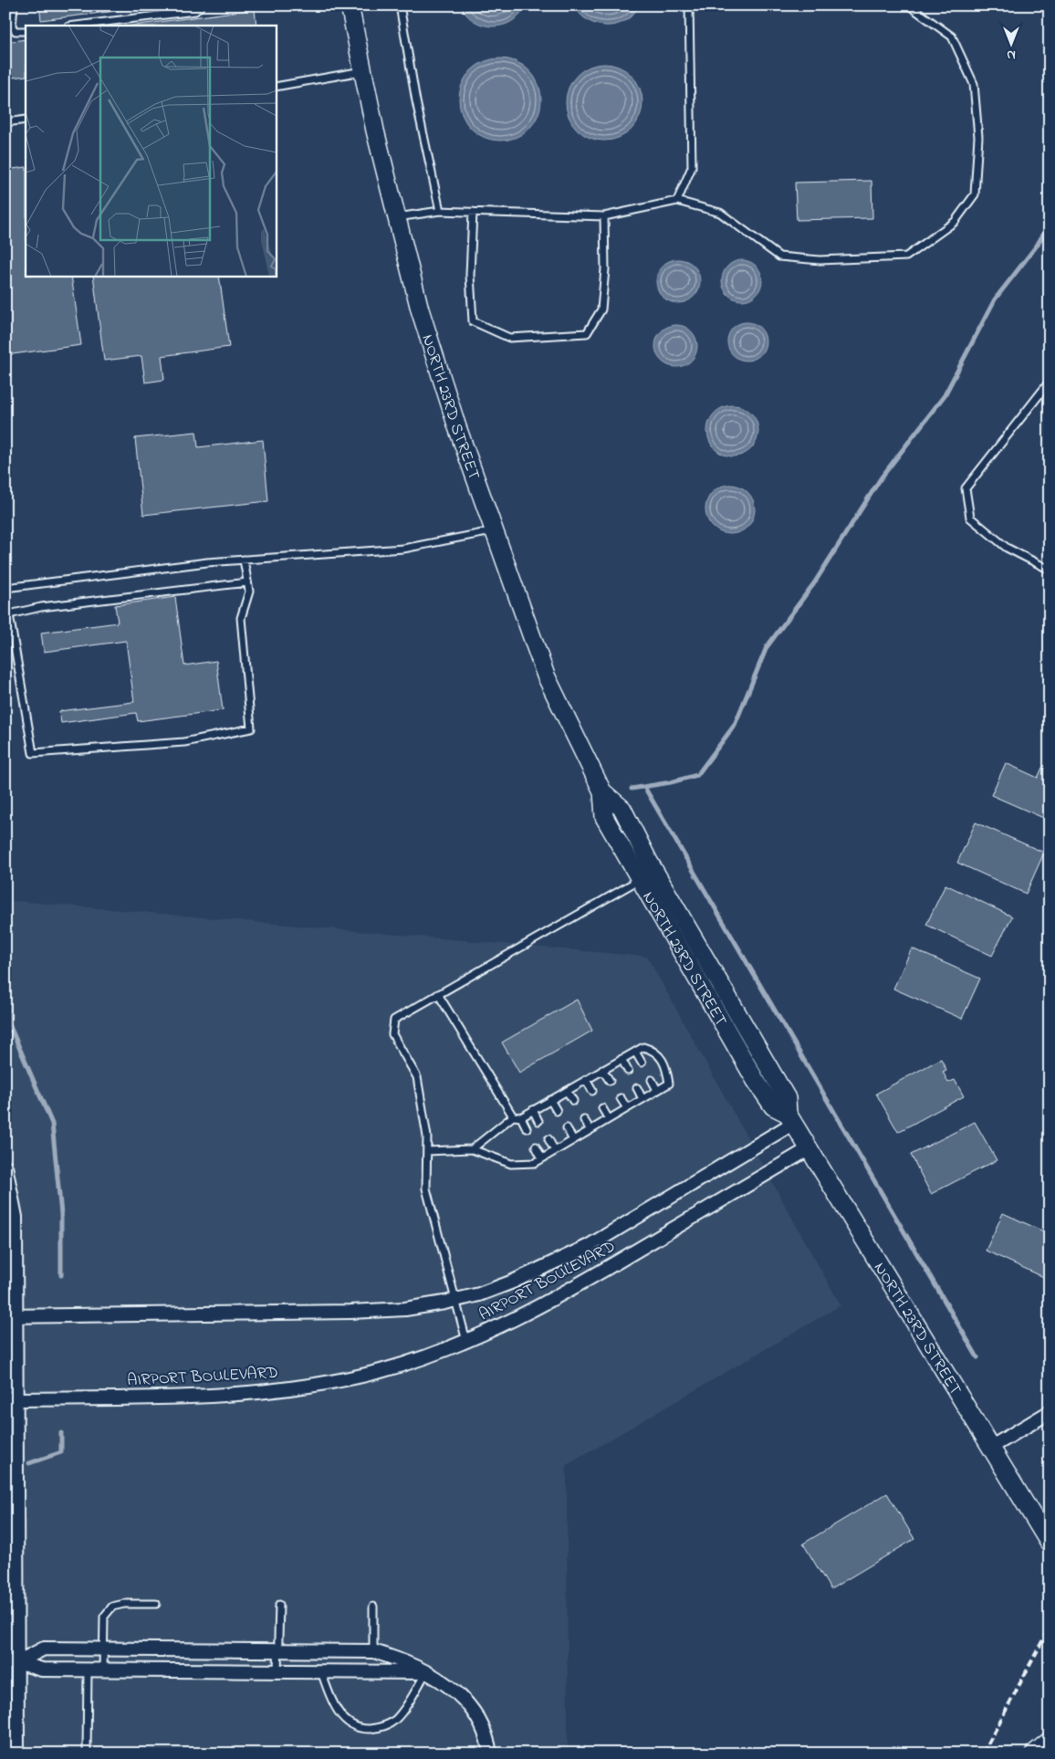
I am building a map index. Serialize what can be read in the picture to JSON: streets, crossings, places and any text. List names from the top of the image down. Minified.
{"streets":{"main road":["NORTH 23RD STREET"],"street":["AIRPORT BOULEVARD"]},"crossings":[["NORTH 23RD STREET","AIRPORT BOULEVARD"]],"north":"bottom"}
